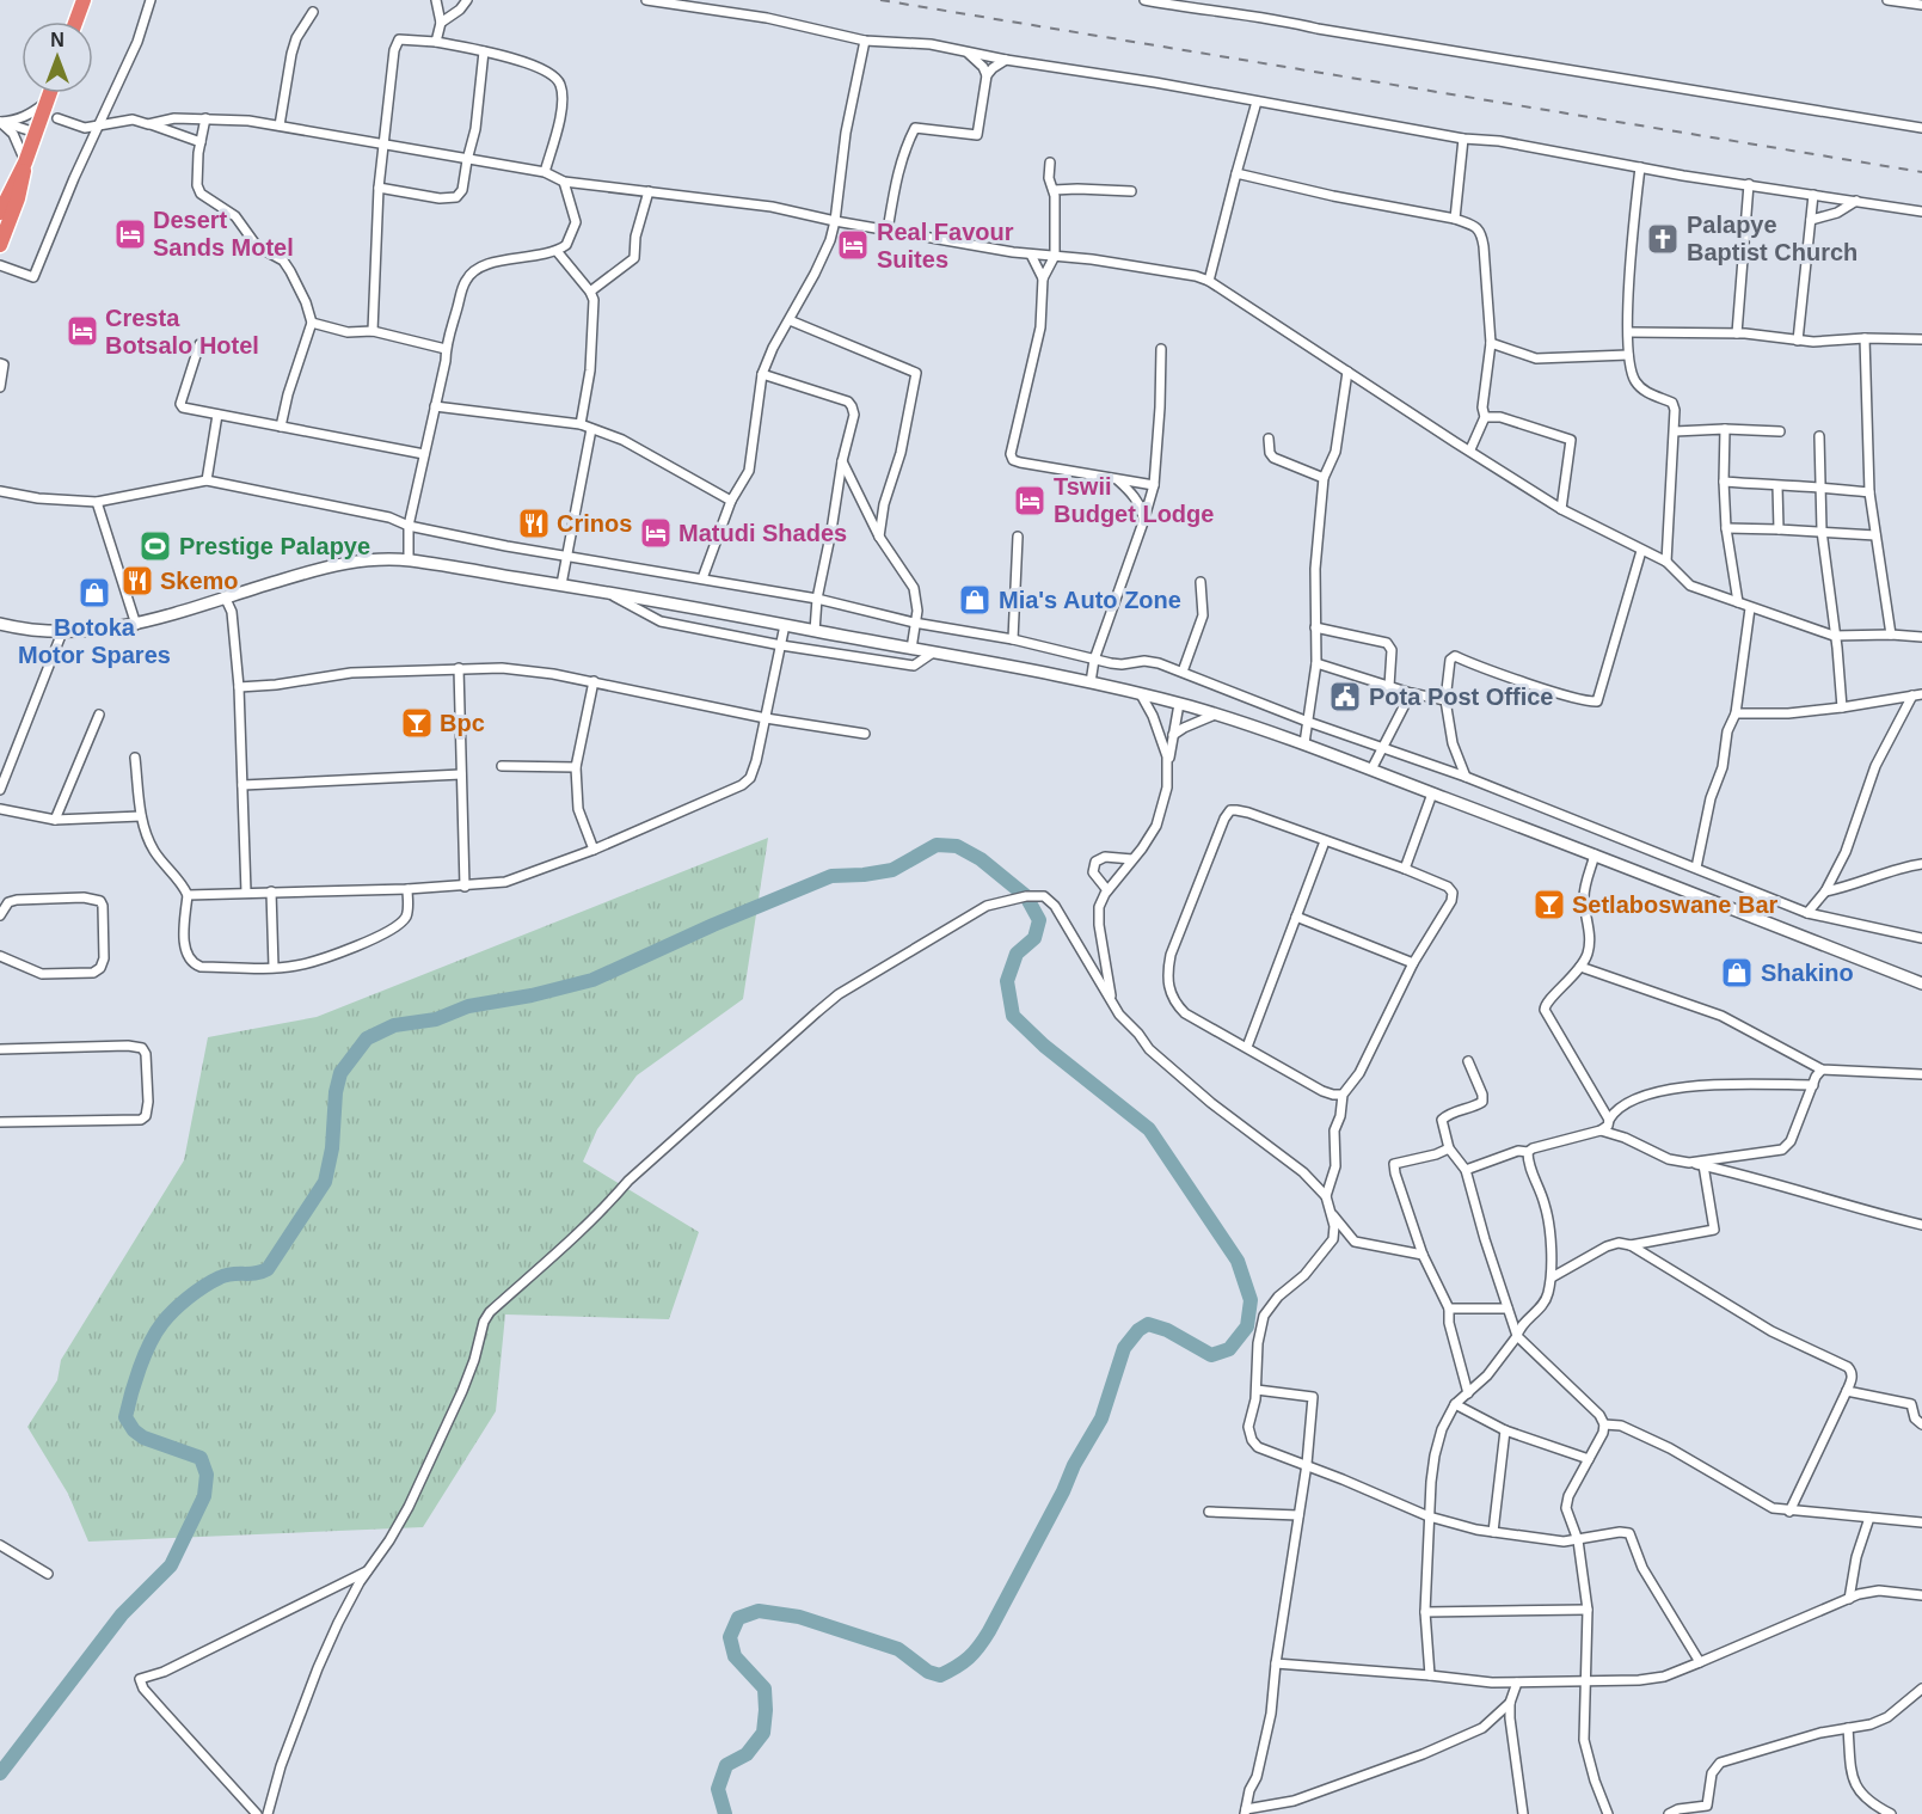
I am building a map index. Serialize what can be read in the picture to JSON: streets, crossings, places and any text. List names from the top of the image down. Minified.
{"places":{"hotel":["Desert Sands Motel","Real Favour Suites","Cresta Botsalo Hotel","Tswii Budget Lodge","Matudi Shades"],"church":["Palapye Baptist Church"],"restaurant":["Crinos","Skemo"],"sports":["Prestige Palapye"],"shop":["Botoka Motor Spares","Mia's Auto Zone","Shakino"],"public building":["Pota Post Office"],"bar":["Bpc","Setlaboswane Bar"]},"north":"top"}
